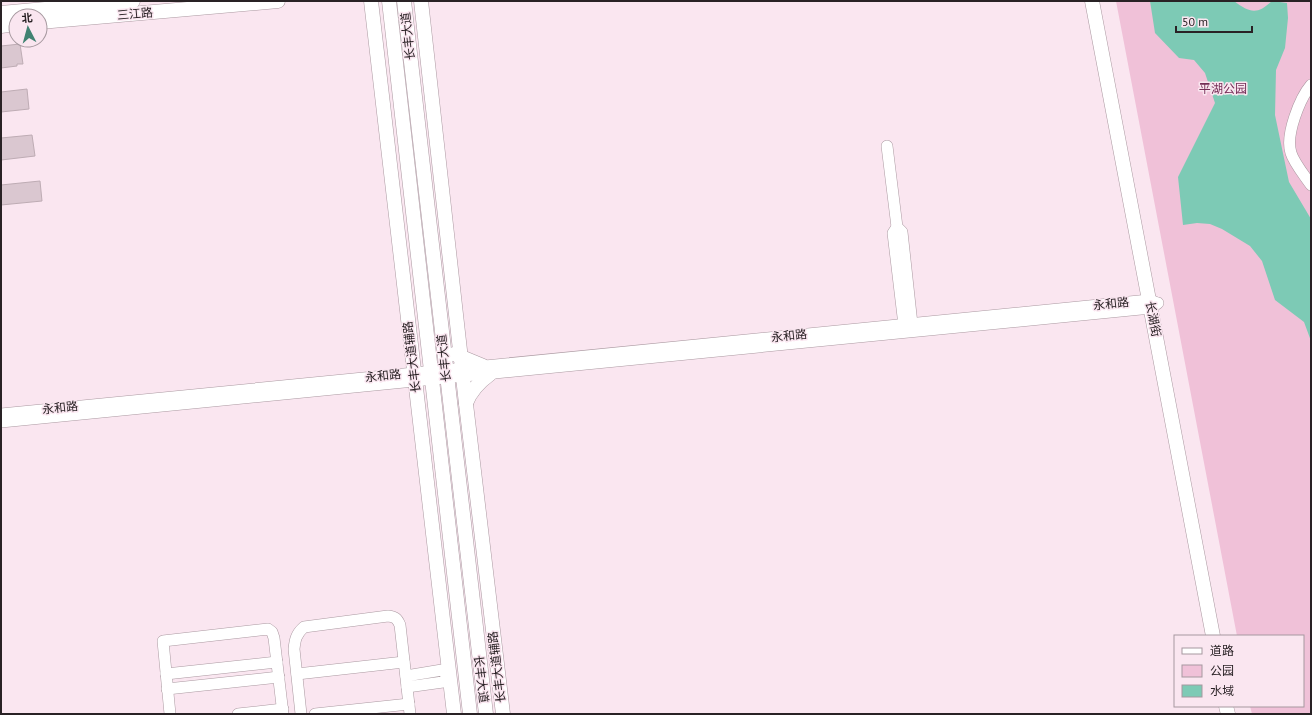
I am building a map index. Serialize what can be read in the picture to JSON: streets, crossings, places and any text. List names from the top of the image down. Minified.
{"streets":{"main road":["三江路","长丰大道","长湖街","长丰大道辅路"],"street":["永和路"]},"crossings":[["长丰大道","永和路"],["永和路","长湖街"],["永和路","长丰大道辅路"]],"parks":["平湖公园"],"legend":["道路","公园","水域"],"scale_bar":"50 m","north":"top"}
